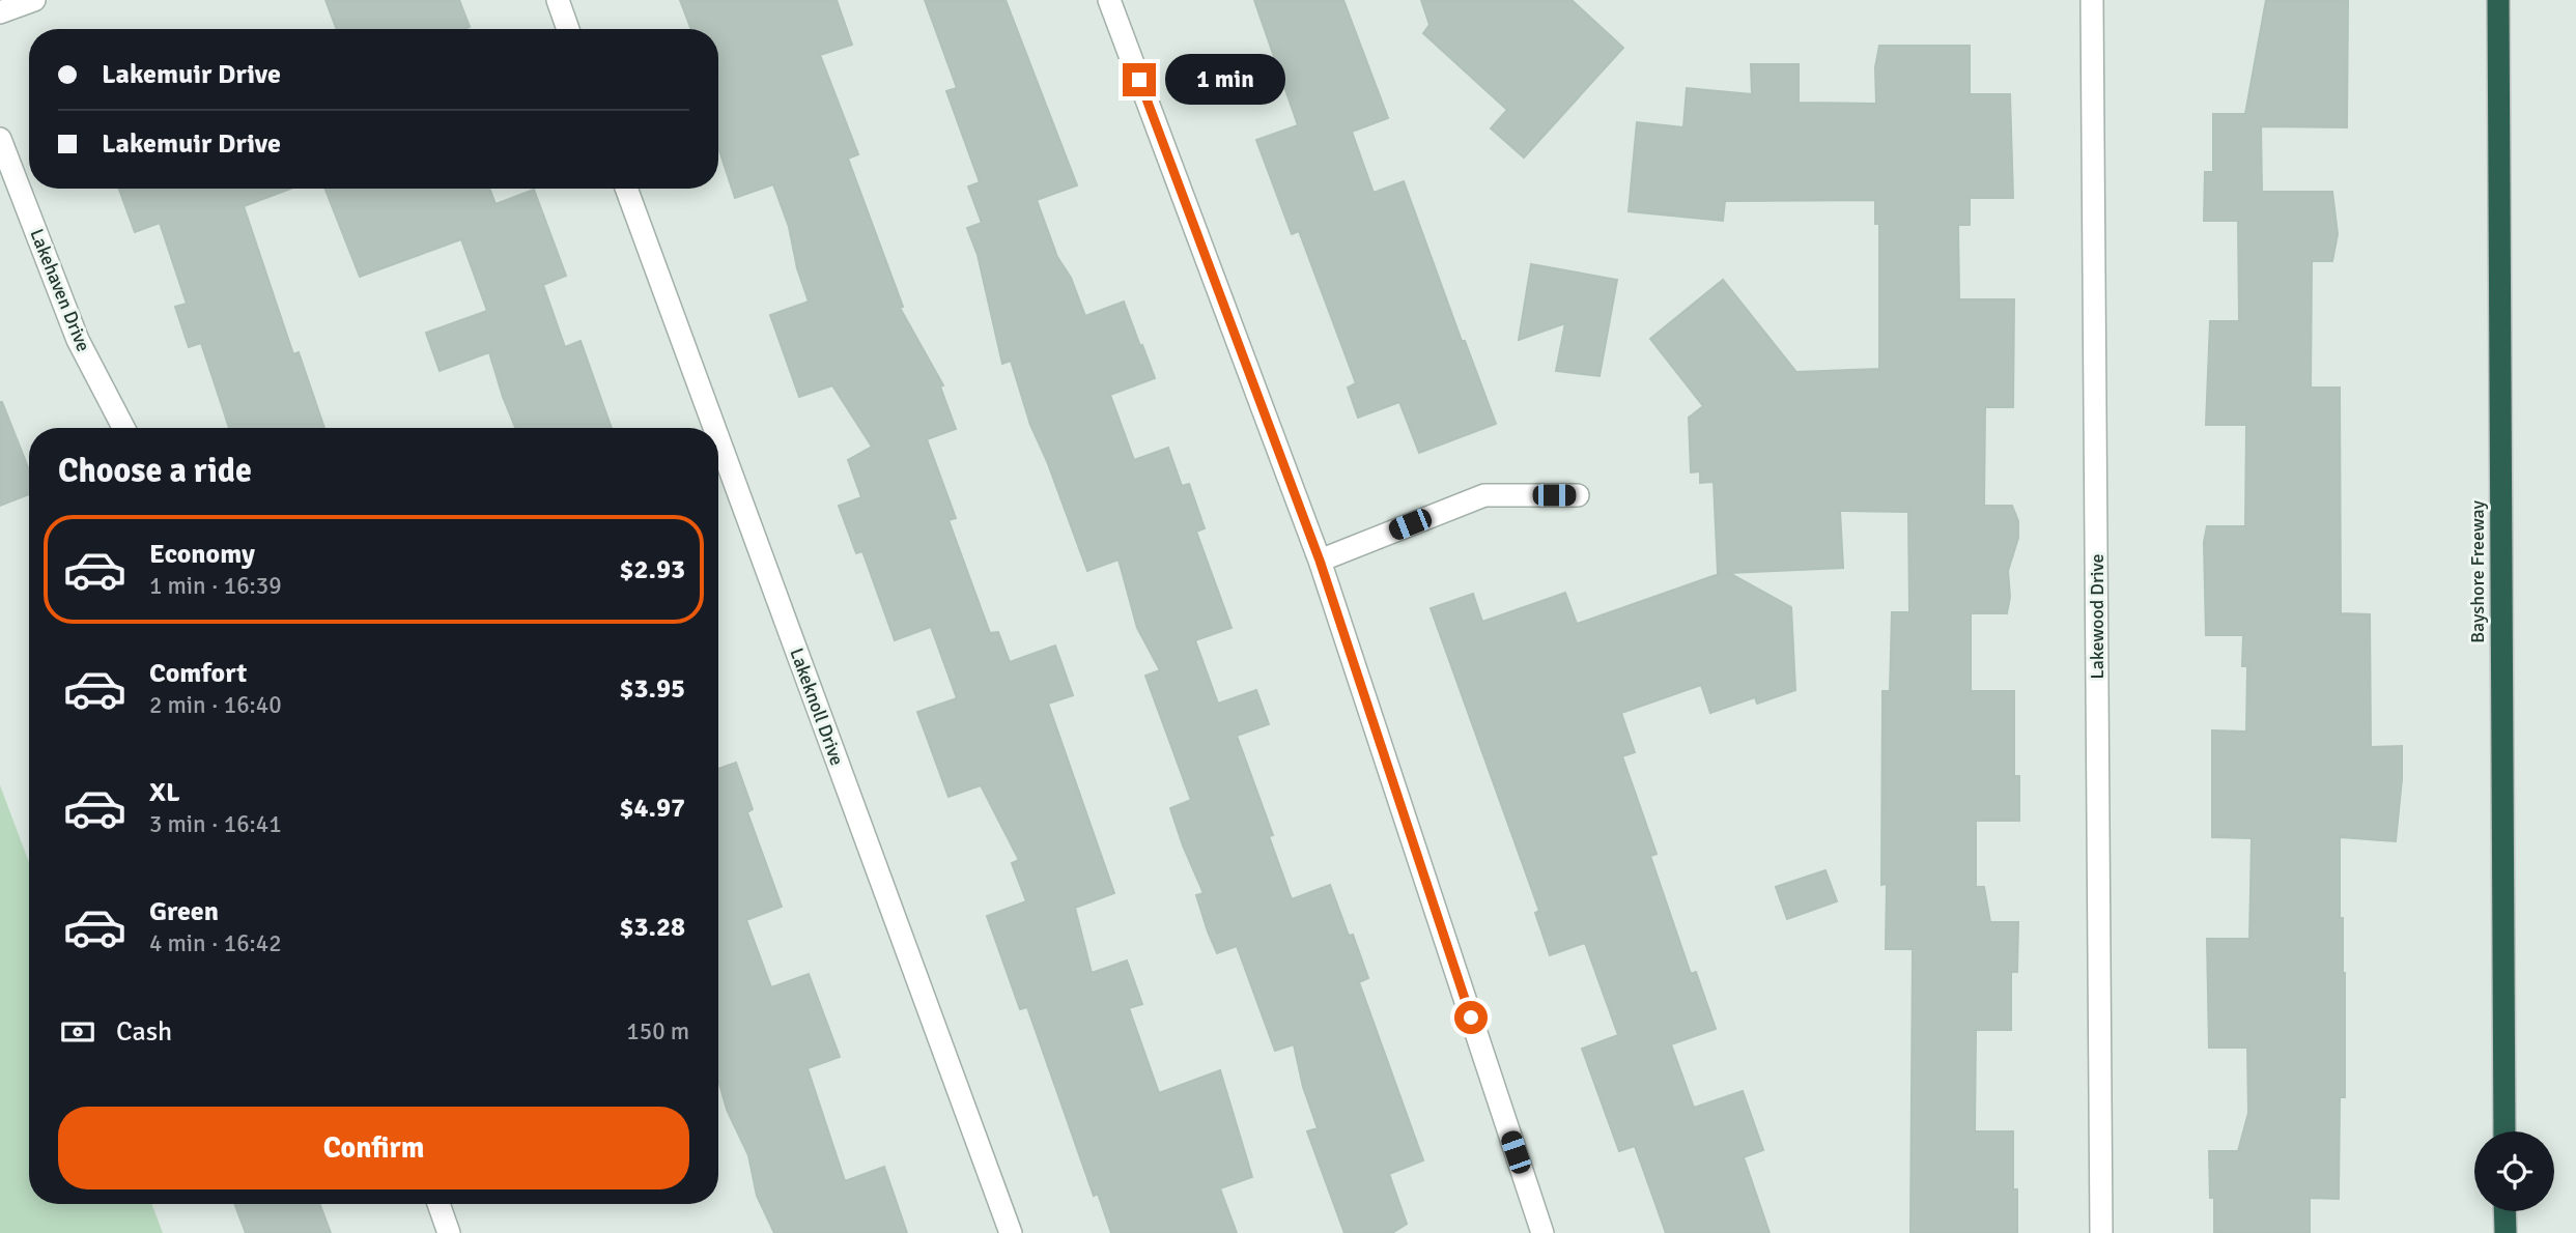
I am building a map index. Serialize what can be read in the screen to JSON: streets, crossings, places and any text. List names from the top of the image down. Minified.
{"streets":{"highway":["Bayshore Freeway"],"street":["Lakehaven Drive","Lakewood Drive","Lakeknoll Drive"]},"page":{"banner":["Lakemuir Drive","Lakemuir Drive"],"bubble":"1 min","heading":"Choose a ride","list":[{"name":"Economy","note":"1 min · 16:39","value":"$2.93"},{"name":"Comfort","note":"2 min · 16:40","value":"$3.95"},{"name":"XL","note":"3 min · 16:41","value":"$4.97"},{"name":"Green","note":"4 min · 16:42","value":"$3.28"}],"pay":["Cash","150 m"],"buttons":"Confirm"}}
